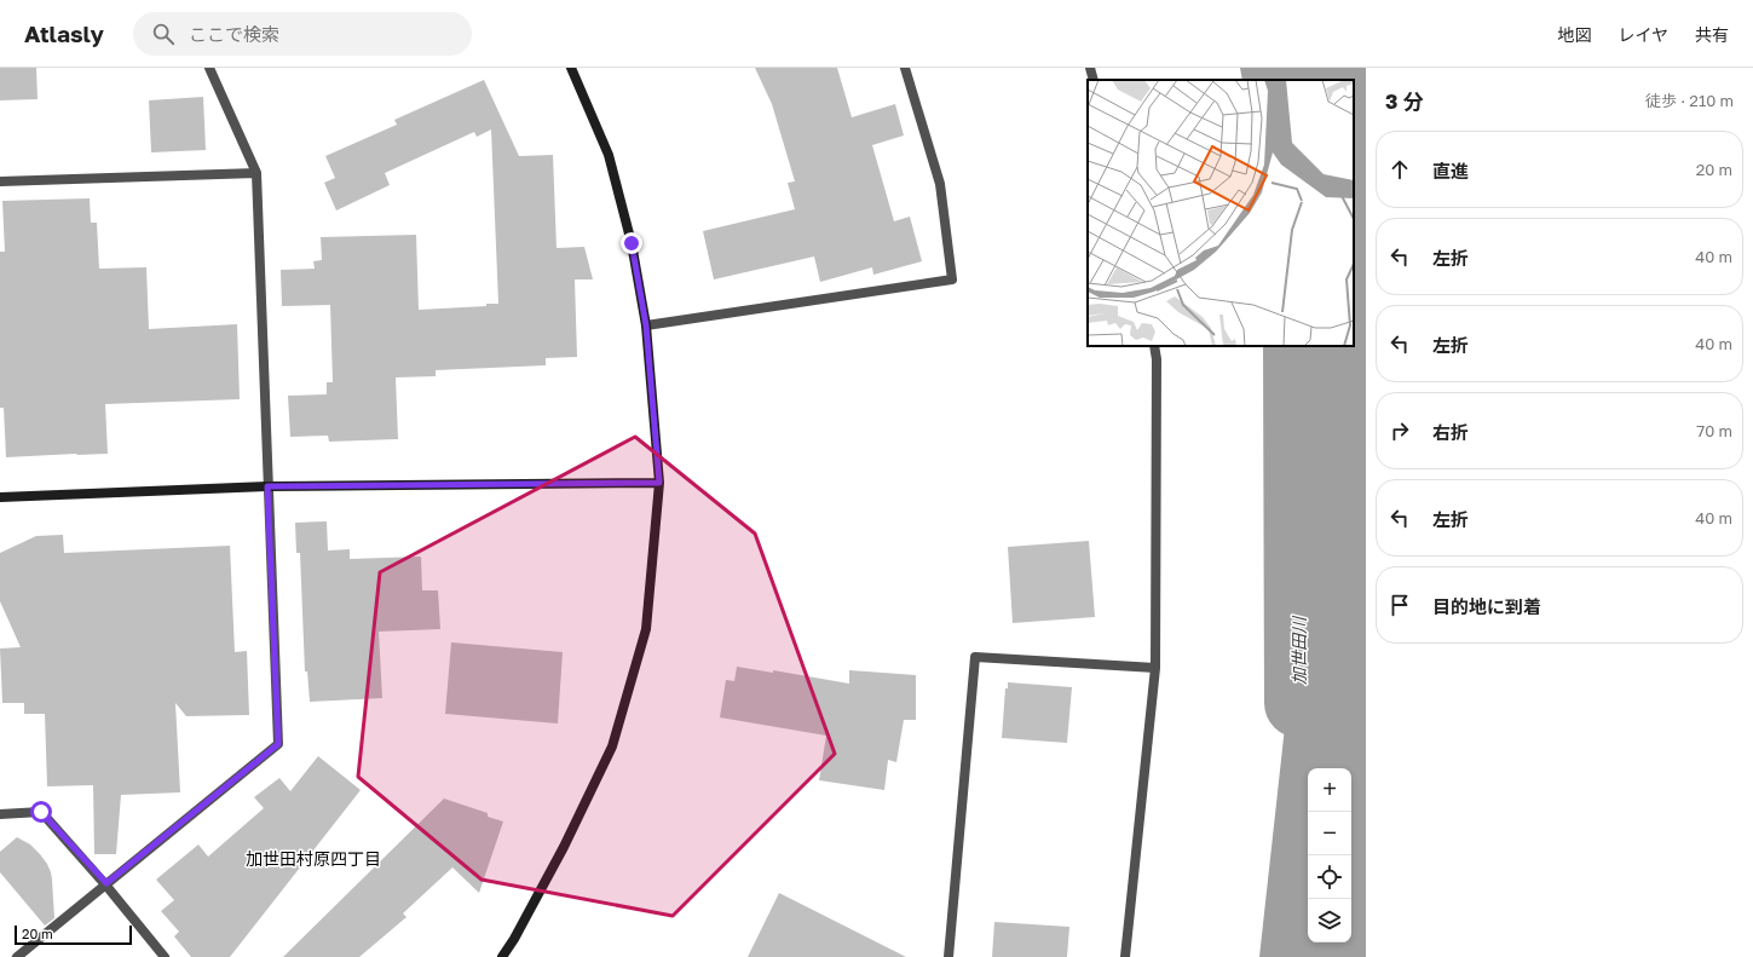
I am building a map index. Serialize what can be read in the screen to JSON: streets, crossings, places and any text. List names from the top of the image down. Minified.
{"districts":["加世田村原四丁目"],"water":["加世田川"],"scale_bar":"20 m","page":{"header":"Atlasly","search":"ここで検索","nav":["地図","レイヤ","共有"],"heading":["3 分","徒歩 · 210 m"],"list":[["直進","20 m"],["左折","40 m"],["左折","40 m"],["右折","70 m"],["左折","40 m"],"目的地に到着"],"map_buttons":["+","−"],"scale":"20 m"}}
